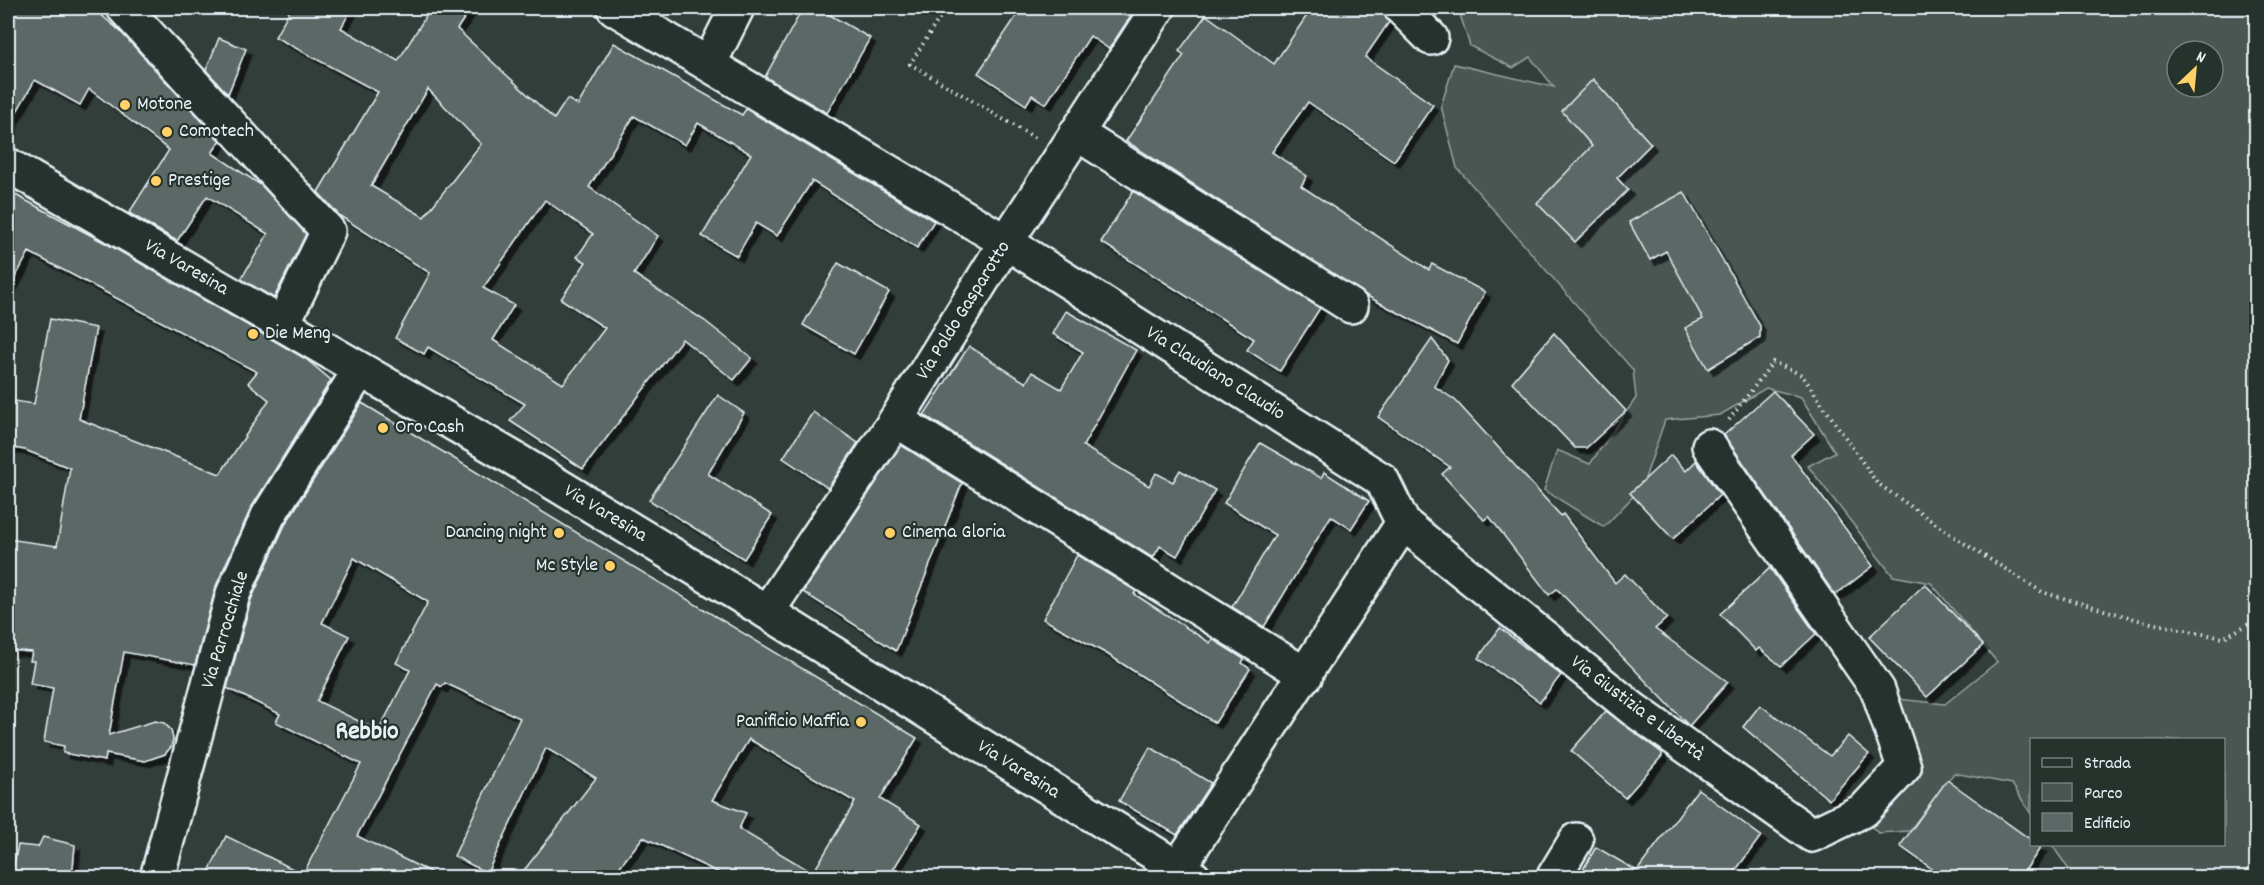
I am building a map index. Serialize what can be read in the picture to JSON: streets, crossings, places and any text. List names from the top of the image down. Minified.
{"streets":{"street":["Via Varesina","Via Poldo Gasparotto","Via Claudiano Claudio","Via Parrocchiale","Via Giustizia e Libertà"]},"crossings":[["Via Varesina","Via Poldo Gasparotto"],["Via Varesina","Via Parrocchiale"],["Via Poldo Gasparotto","Via Claudiano Claudio"],["Via Claudiano Claudio","Via Giustizia e Libertà"]],"districts":["Rebbio"],"places":["Motone","Comotech","Prestige","Die Meng","Oro Cash","Dancing night","Cinema Gloria","Mc Style","Panificio Maffia"],"legend":["Strada","Parco","Edificio"],"north":"top right"}
